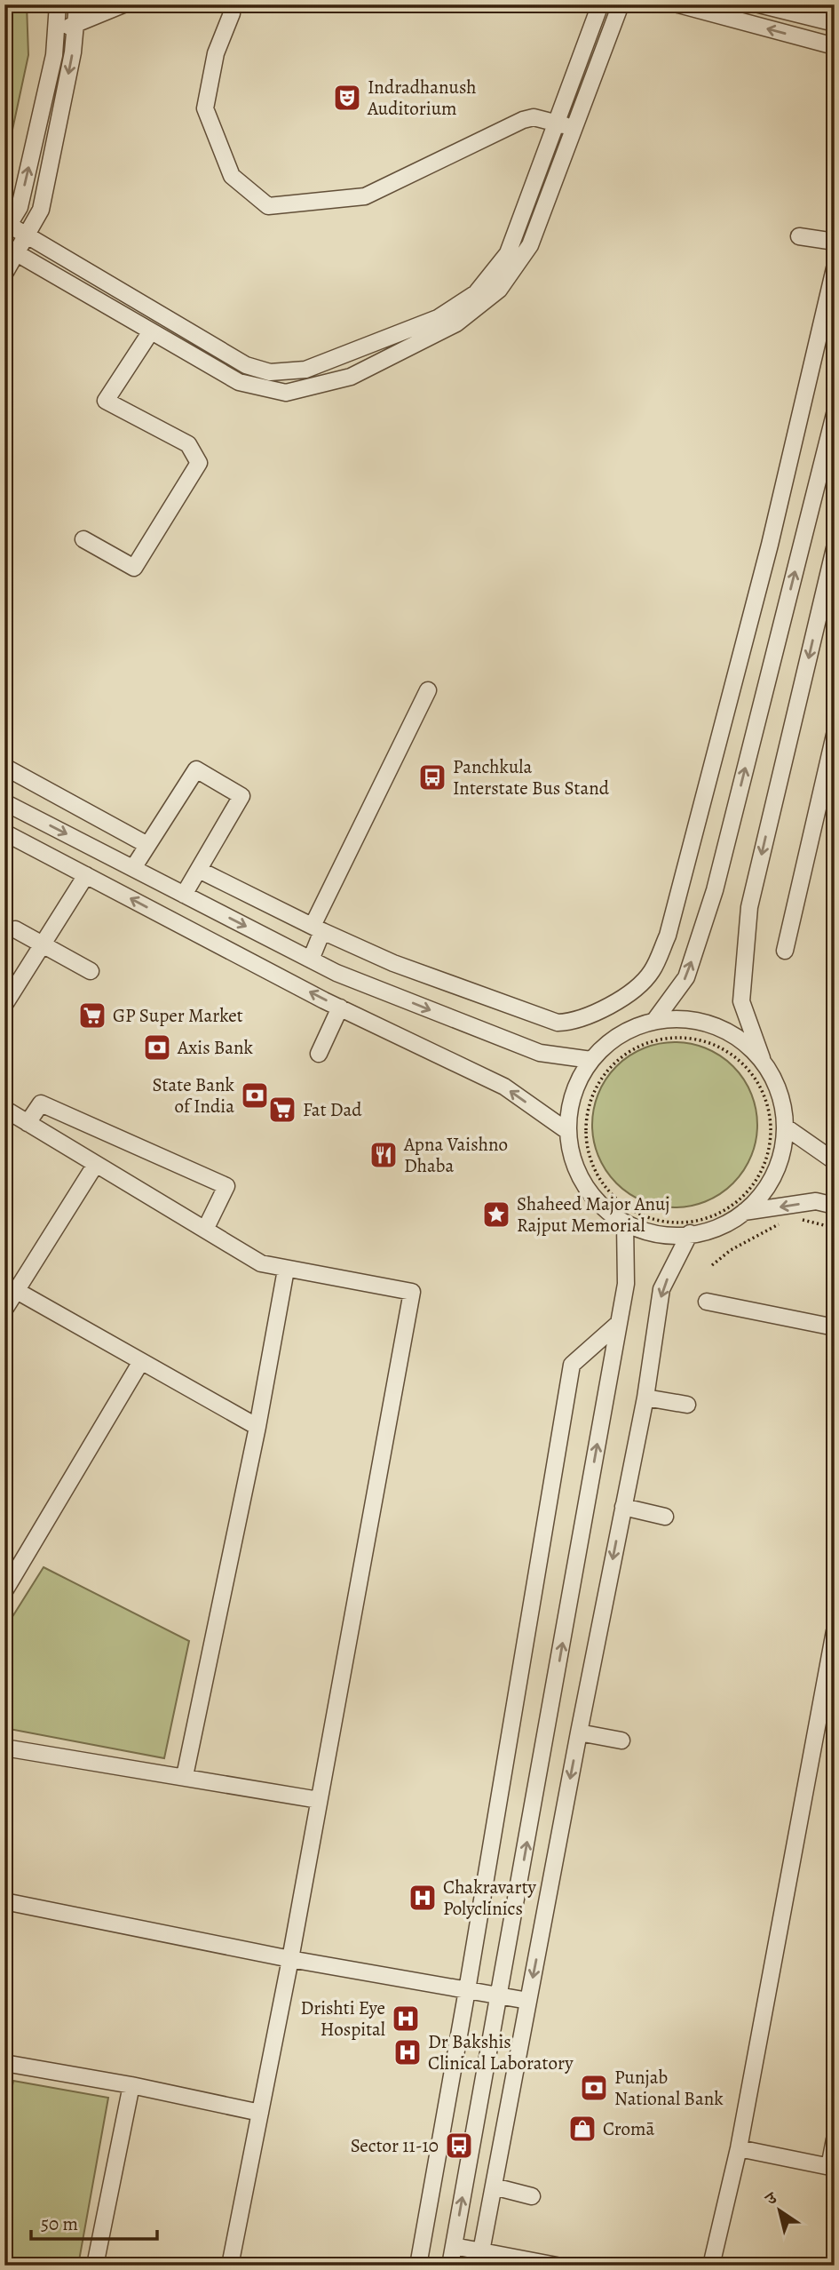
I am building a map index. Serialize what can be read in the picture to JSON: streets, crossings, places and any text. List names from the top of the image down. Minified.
{"places":{"theatre":["Indradhanush Auditorium"],"bus stop":["Panchkula Interstate Bus Stand","Sector 11-10"],"supermarket":["GP Super Market","Fat Dad"],"bank":["Axis Bank","State Bank of India","Punjab National Bank"],"restaurant":["Apna Vaishno Dhaba"],"place":["Shaheed Major Anuj Rajput Memorial"],"hospital":["Chakravarty Polyclinics","Drishti Eye Hospital","Dr Bakshis Clinical Laboratory"],"shop":["Cromā"]},"scale_bar":"50 m","north":"top left"}
